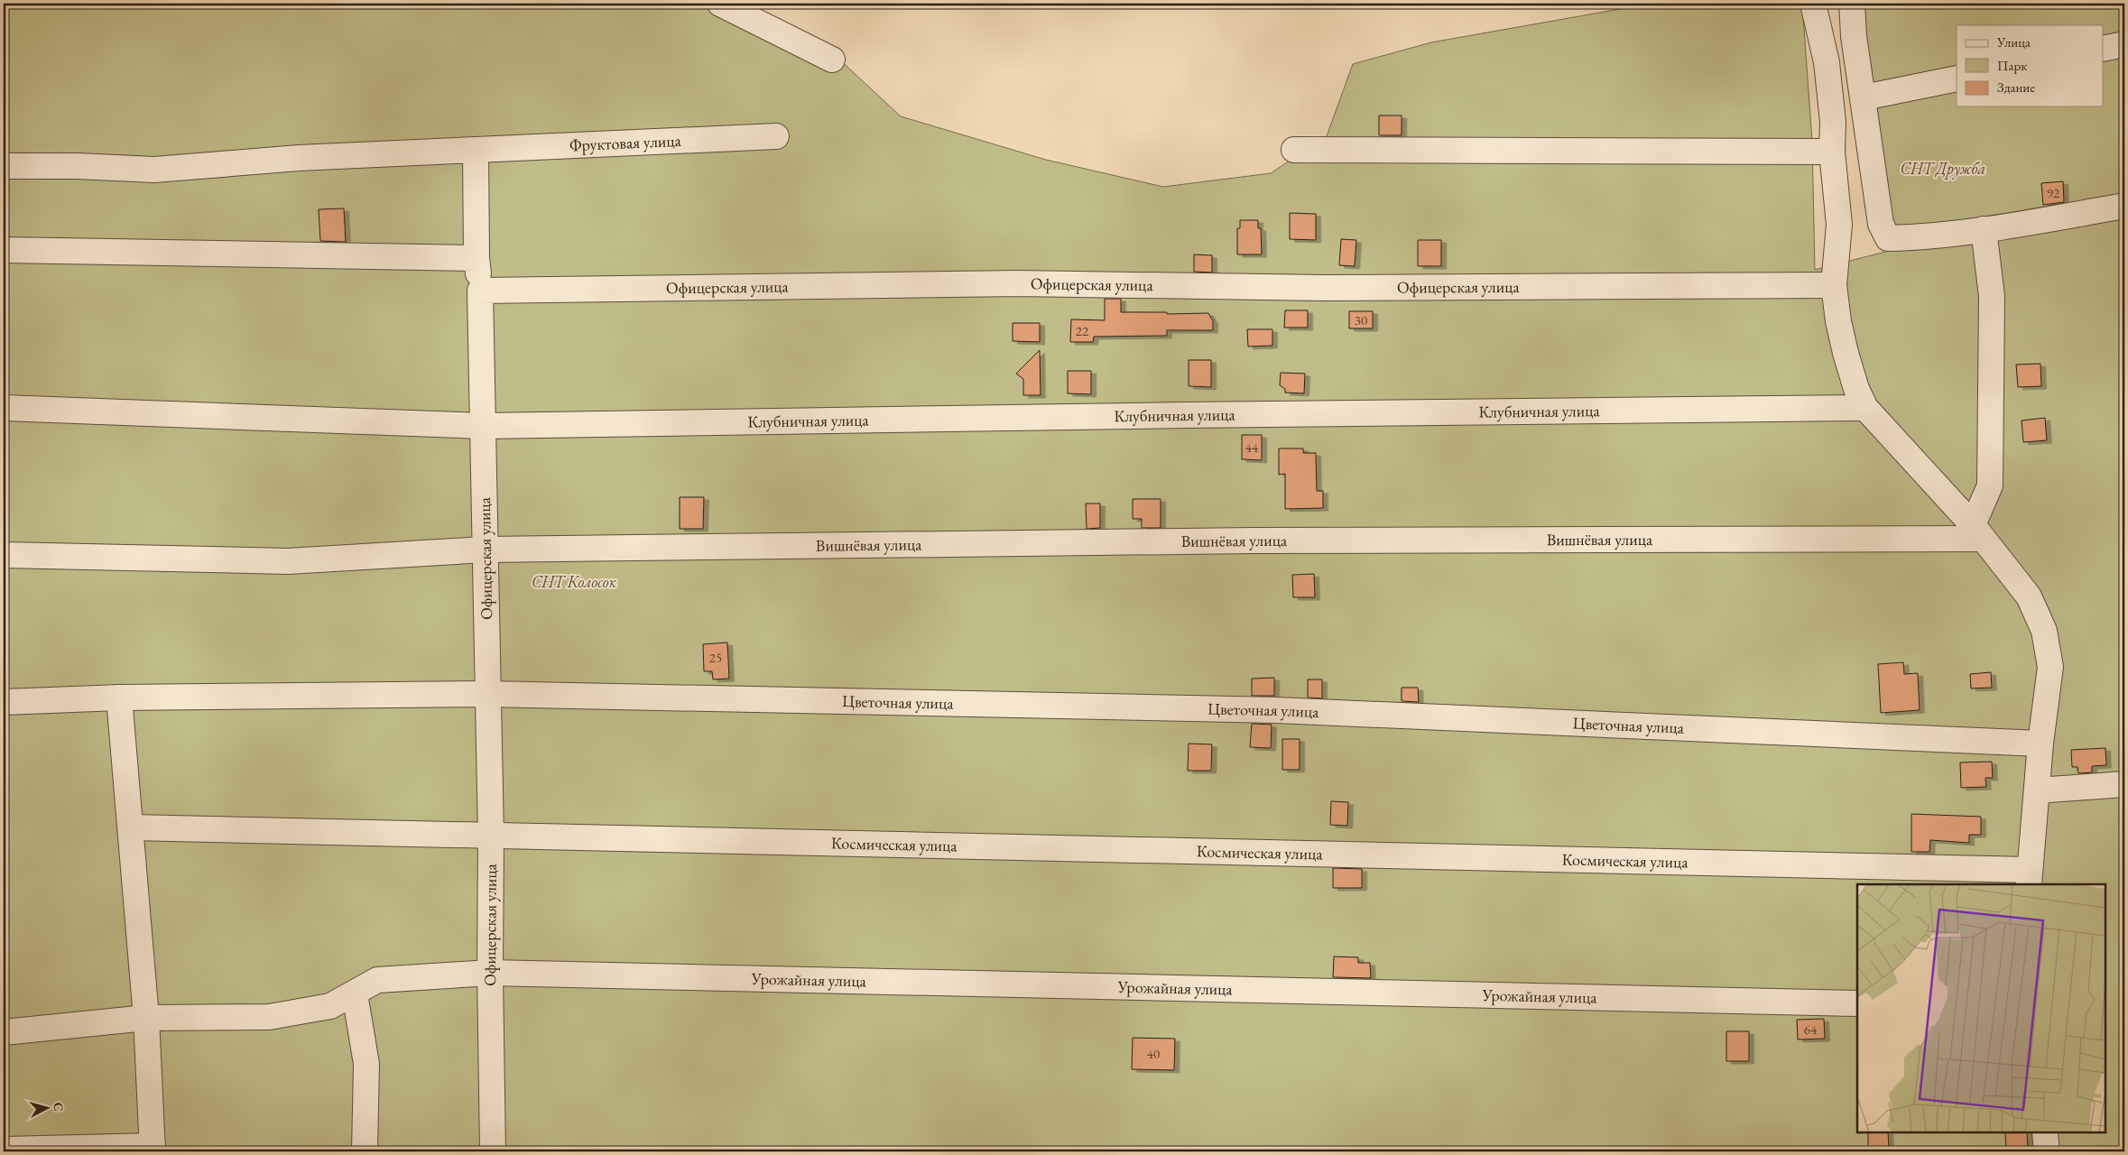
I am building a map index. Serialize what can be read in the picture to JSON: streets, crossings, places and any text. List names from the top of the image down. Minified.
{"streets":{"street":["Фруктовая улица","Офицерская улица","Клубничная улица","Вишнёвая улица","Цветочная улица","Космическая улица","Урожайная улица"]},"crossings":[["Офицерская улица","Клубничная улица"],["Офицерская улица","Вишнёвая улица"],["Офицерская улица","Цветочная улица"],["Офицерская улица","Космическая улица"],["Офицерская улица","Урожайная улица"]],"parks":["СНТ Дружба","СНТ Колосок"],"house_numbers":["92","30","22","44","25","64","40"],"legend":["Улица","Парк","Здание"],"north":"right"}
